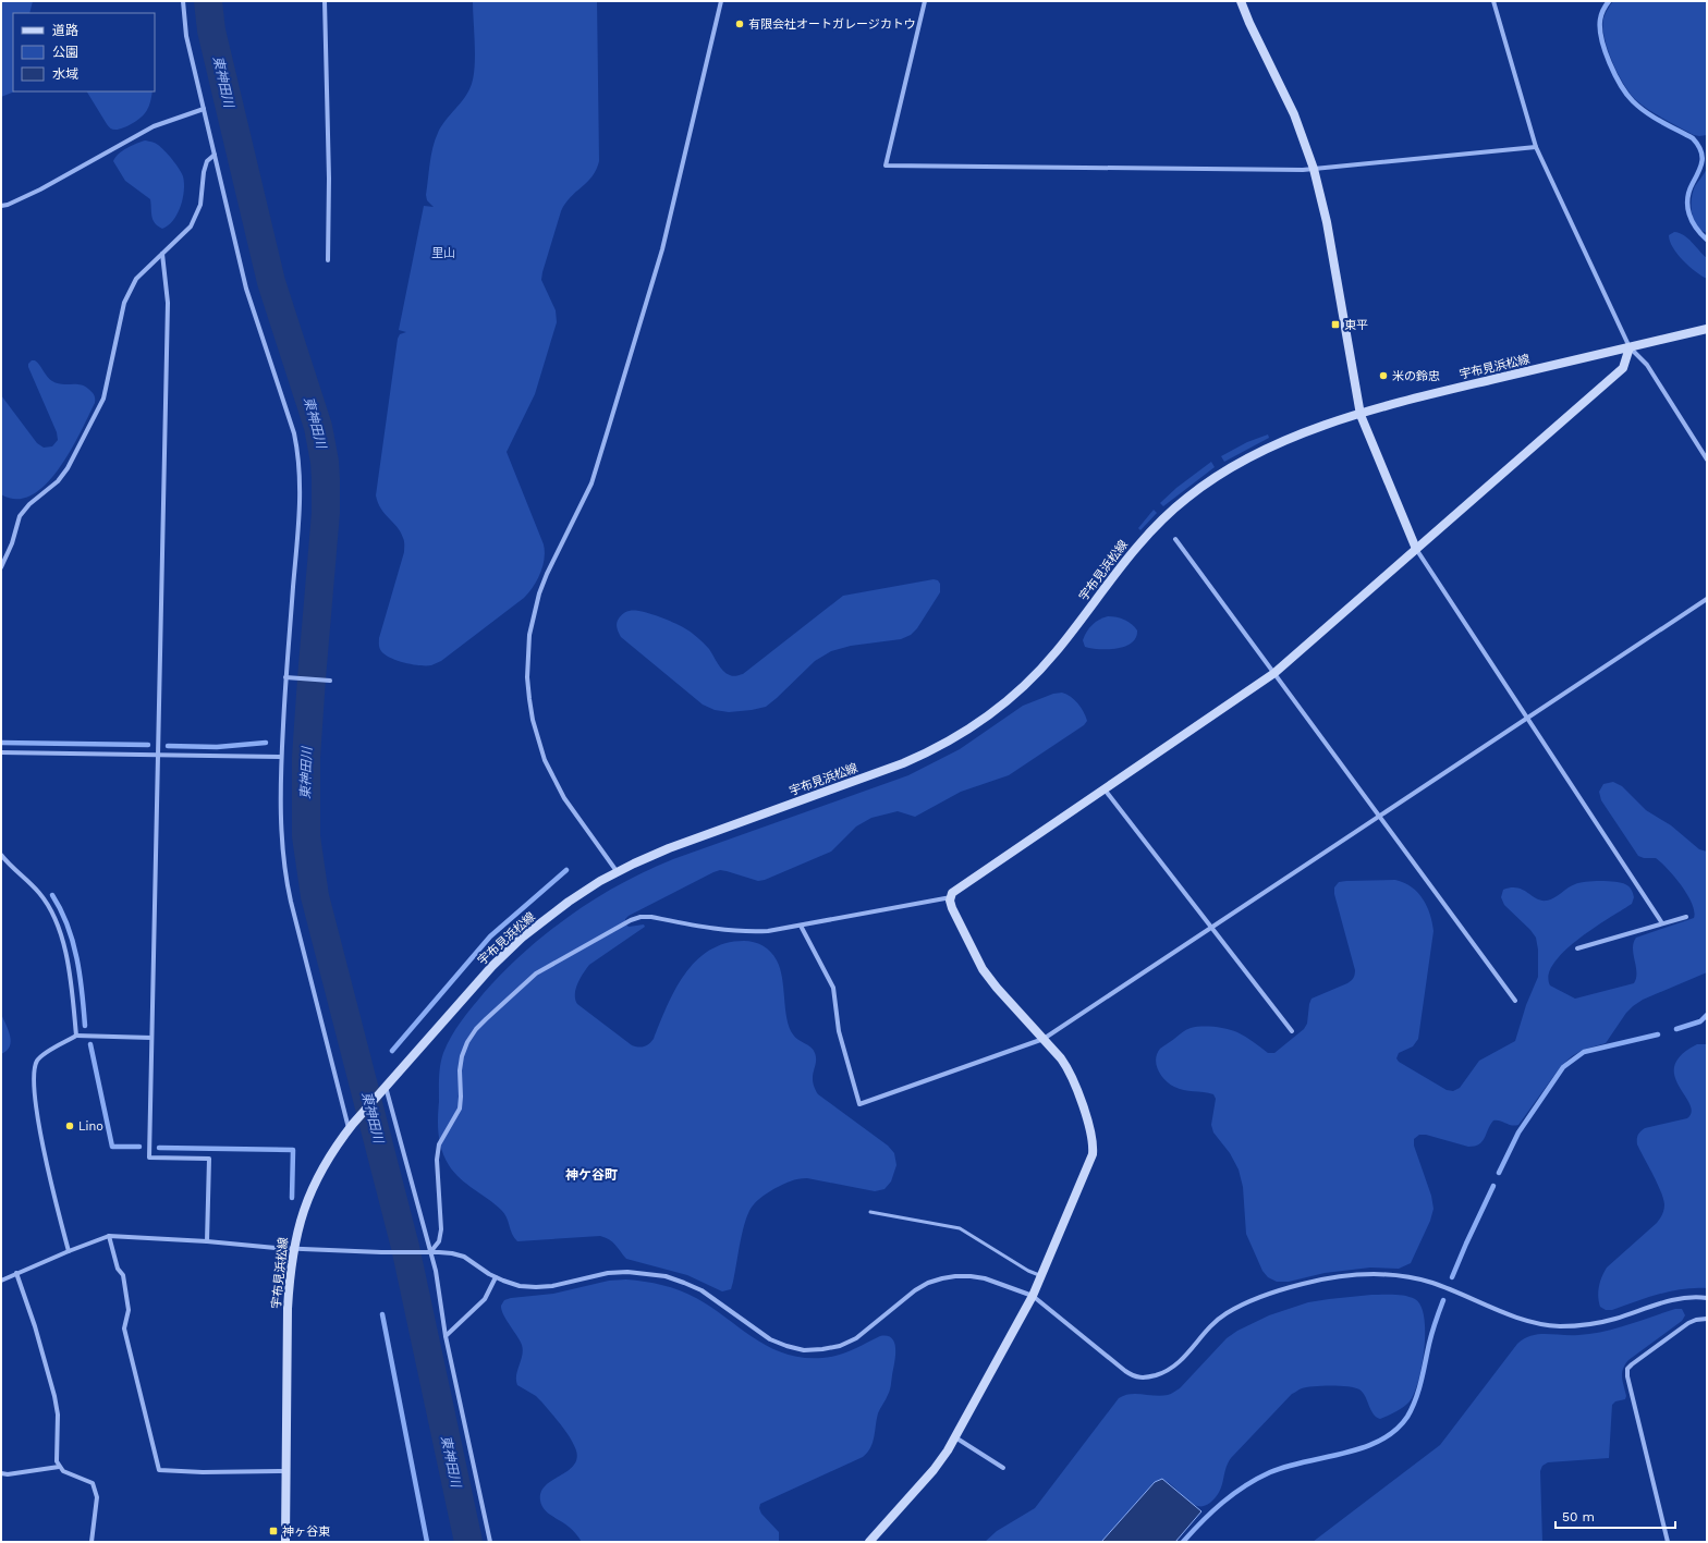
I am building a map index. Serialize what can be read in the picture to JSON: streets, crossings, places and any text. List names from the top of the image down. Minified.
{"streets":{"street":["宇布見浜松線"]},"districts":["神ケ谷町"],"water":["東神田川"],"parks":["里山"],"places":{"other":["有限会社オートガレージカトウ","米の鈴忠","Lino"],"transit":["東平","神ヶ谷東"]},"legend":["道路","公園","水域"],"scale_bar":"50 m"}
